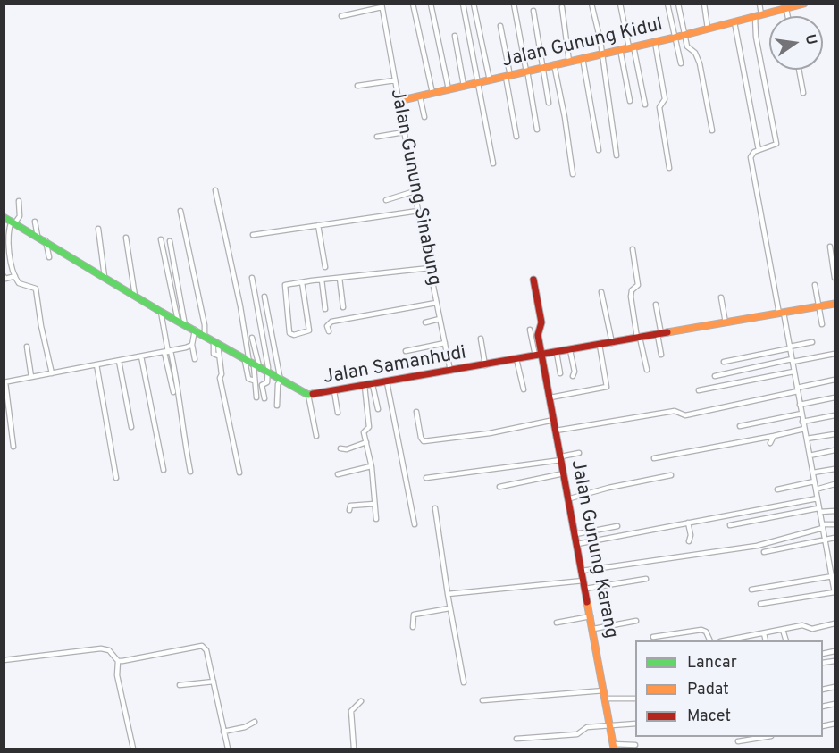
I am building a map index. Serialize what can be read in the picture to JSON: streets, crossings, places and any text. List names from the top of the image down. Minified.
{"streets":{"street":["Jalan Gunung Kidul","Jalan Gunung Sinabung","Jalan Samanhudi","Jalan Gunung Karang"]},"crossings":[["Jalan Gunung Kidul","Jalan Gunung Sinabung"],["Jalan Gunung Sinabung","Jalan Samanhudi"],["Jalan Samanhudi","Jalan Gunung Karang"]],"legend":["Lancar","Padat","Macet"],"north":"right"}
